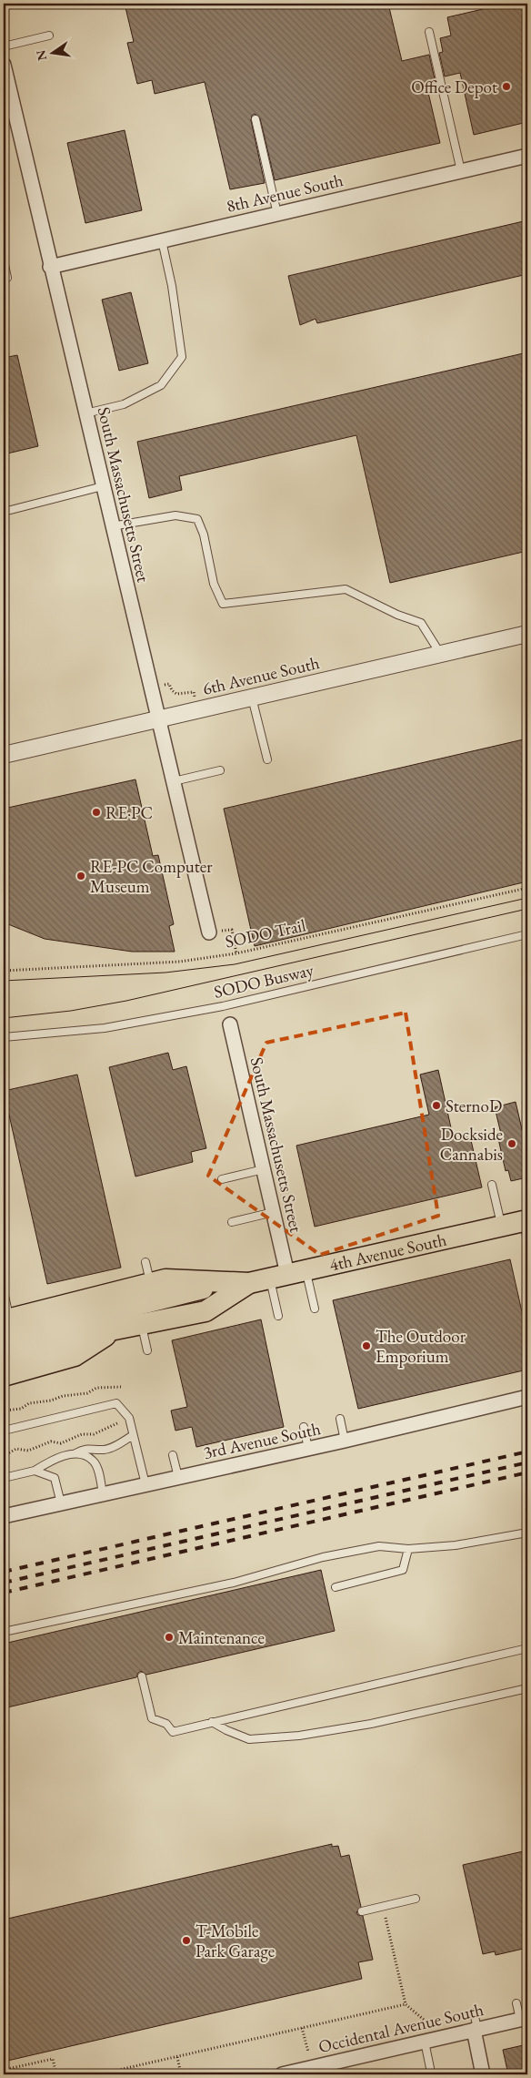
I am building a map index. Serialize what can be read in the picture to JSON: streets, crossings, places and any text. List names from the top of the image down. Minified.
{"streets":{"main road":["4th Avenue South"],"street":["8th Avenue South","South Massachusetts Street","6th Avenue South","3rd Avenue South","Occidental Avenue South"],"lane":["SODO Busway"],"path":["SODO Trail"]},"crossings":[["8th Avenue South","South Massachusetts Street"],["South Massachusetts Street","6th Avenue South"],["South Massachusetts Street","4th Avenue South"]],"places":["Office Depot","RE∙PC","RE-PC Computer Museum","SternoD","Dockside Cannabis","The Outdoor Emporium","Maintenance","T-Mobile Park Garage"],"north":"left"}
